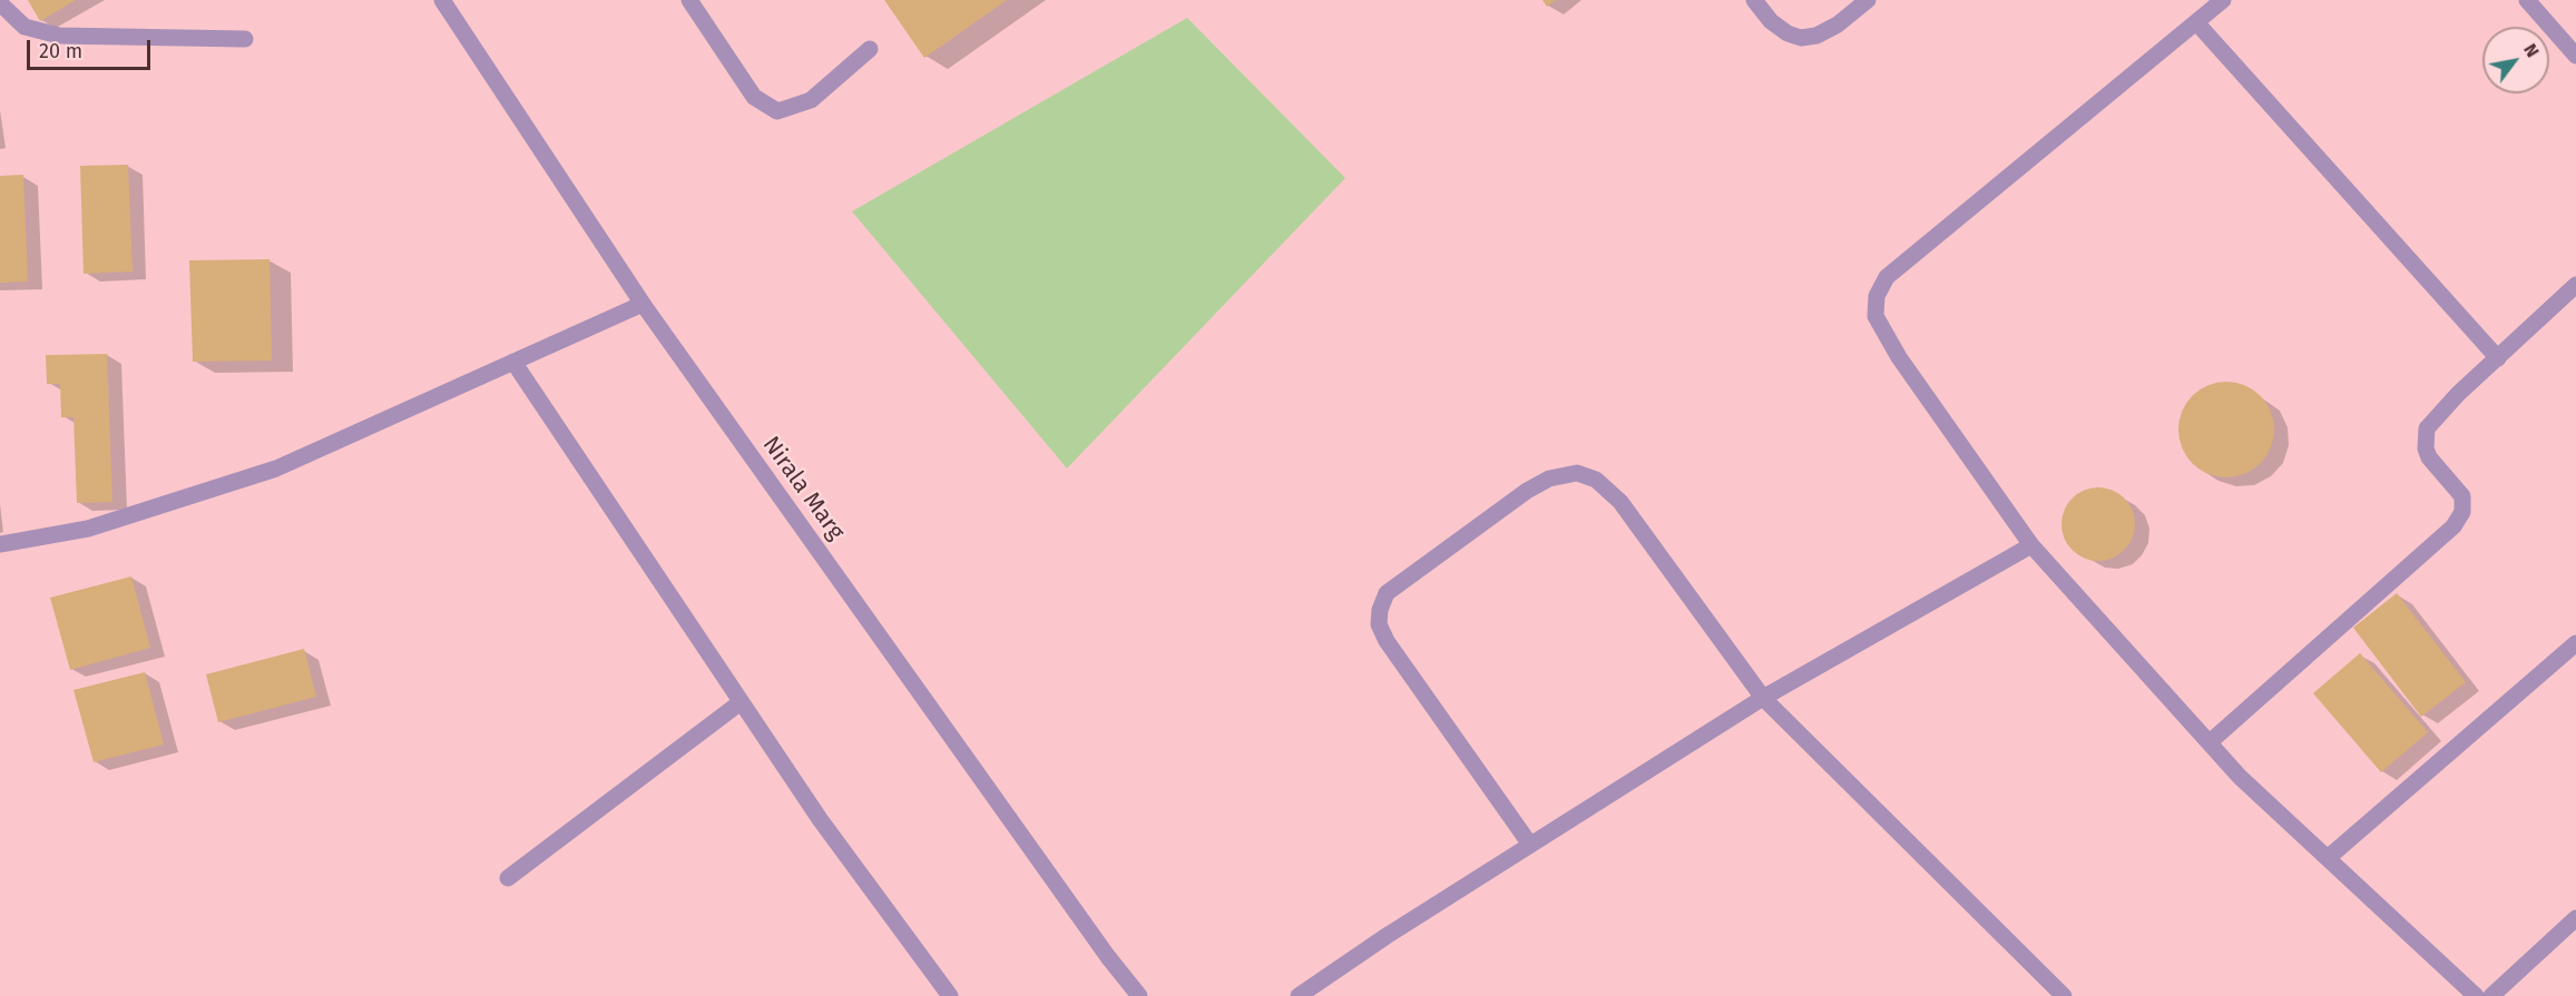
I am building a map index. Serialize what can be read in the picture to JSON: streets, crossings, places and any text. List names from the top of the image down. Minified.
{"streets":{"street":["Nirala Marg"]},"scale_bar":"20 m","north":"top right"}
